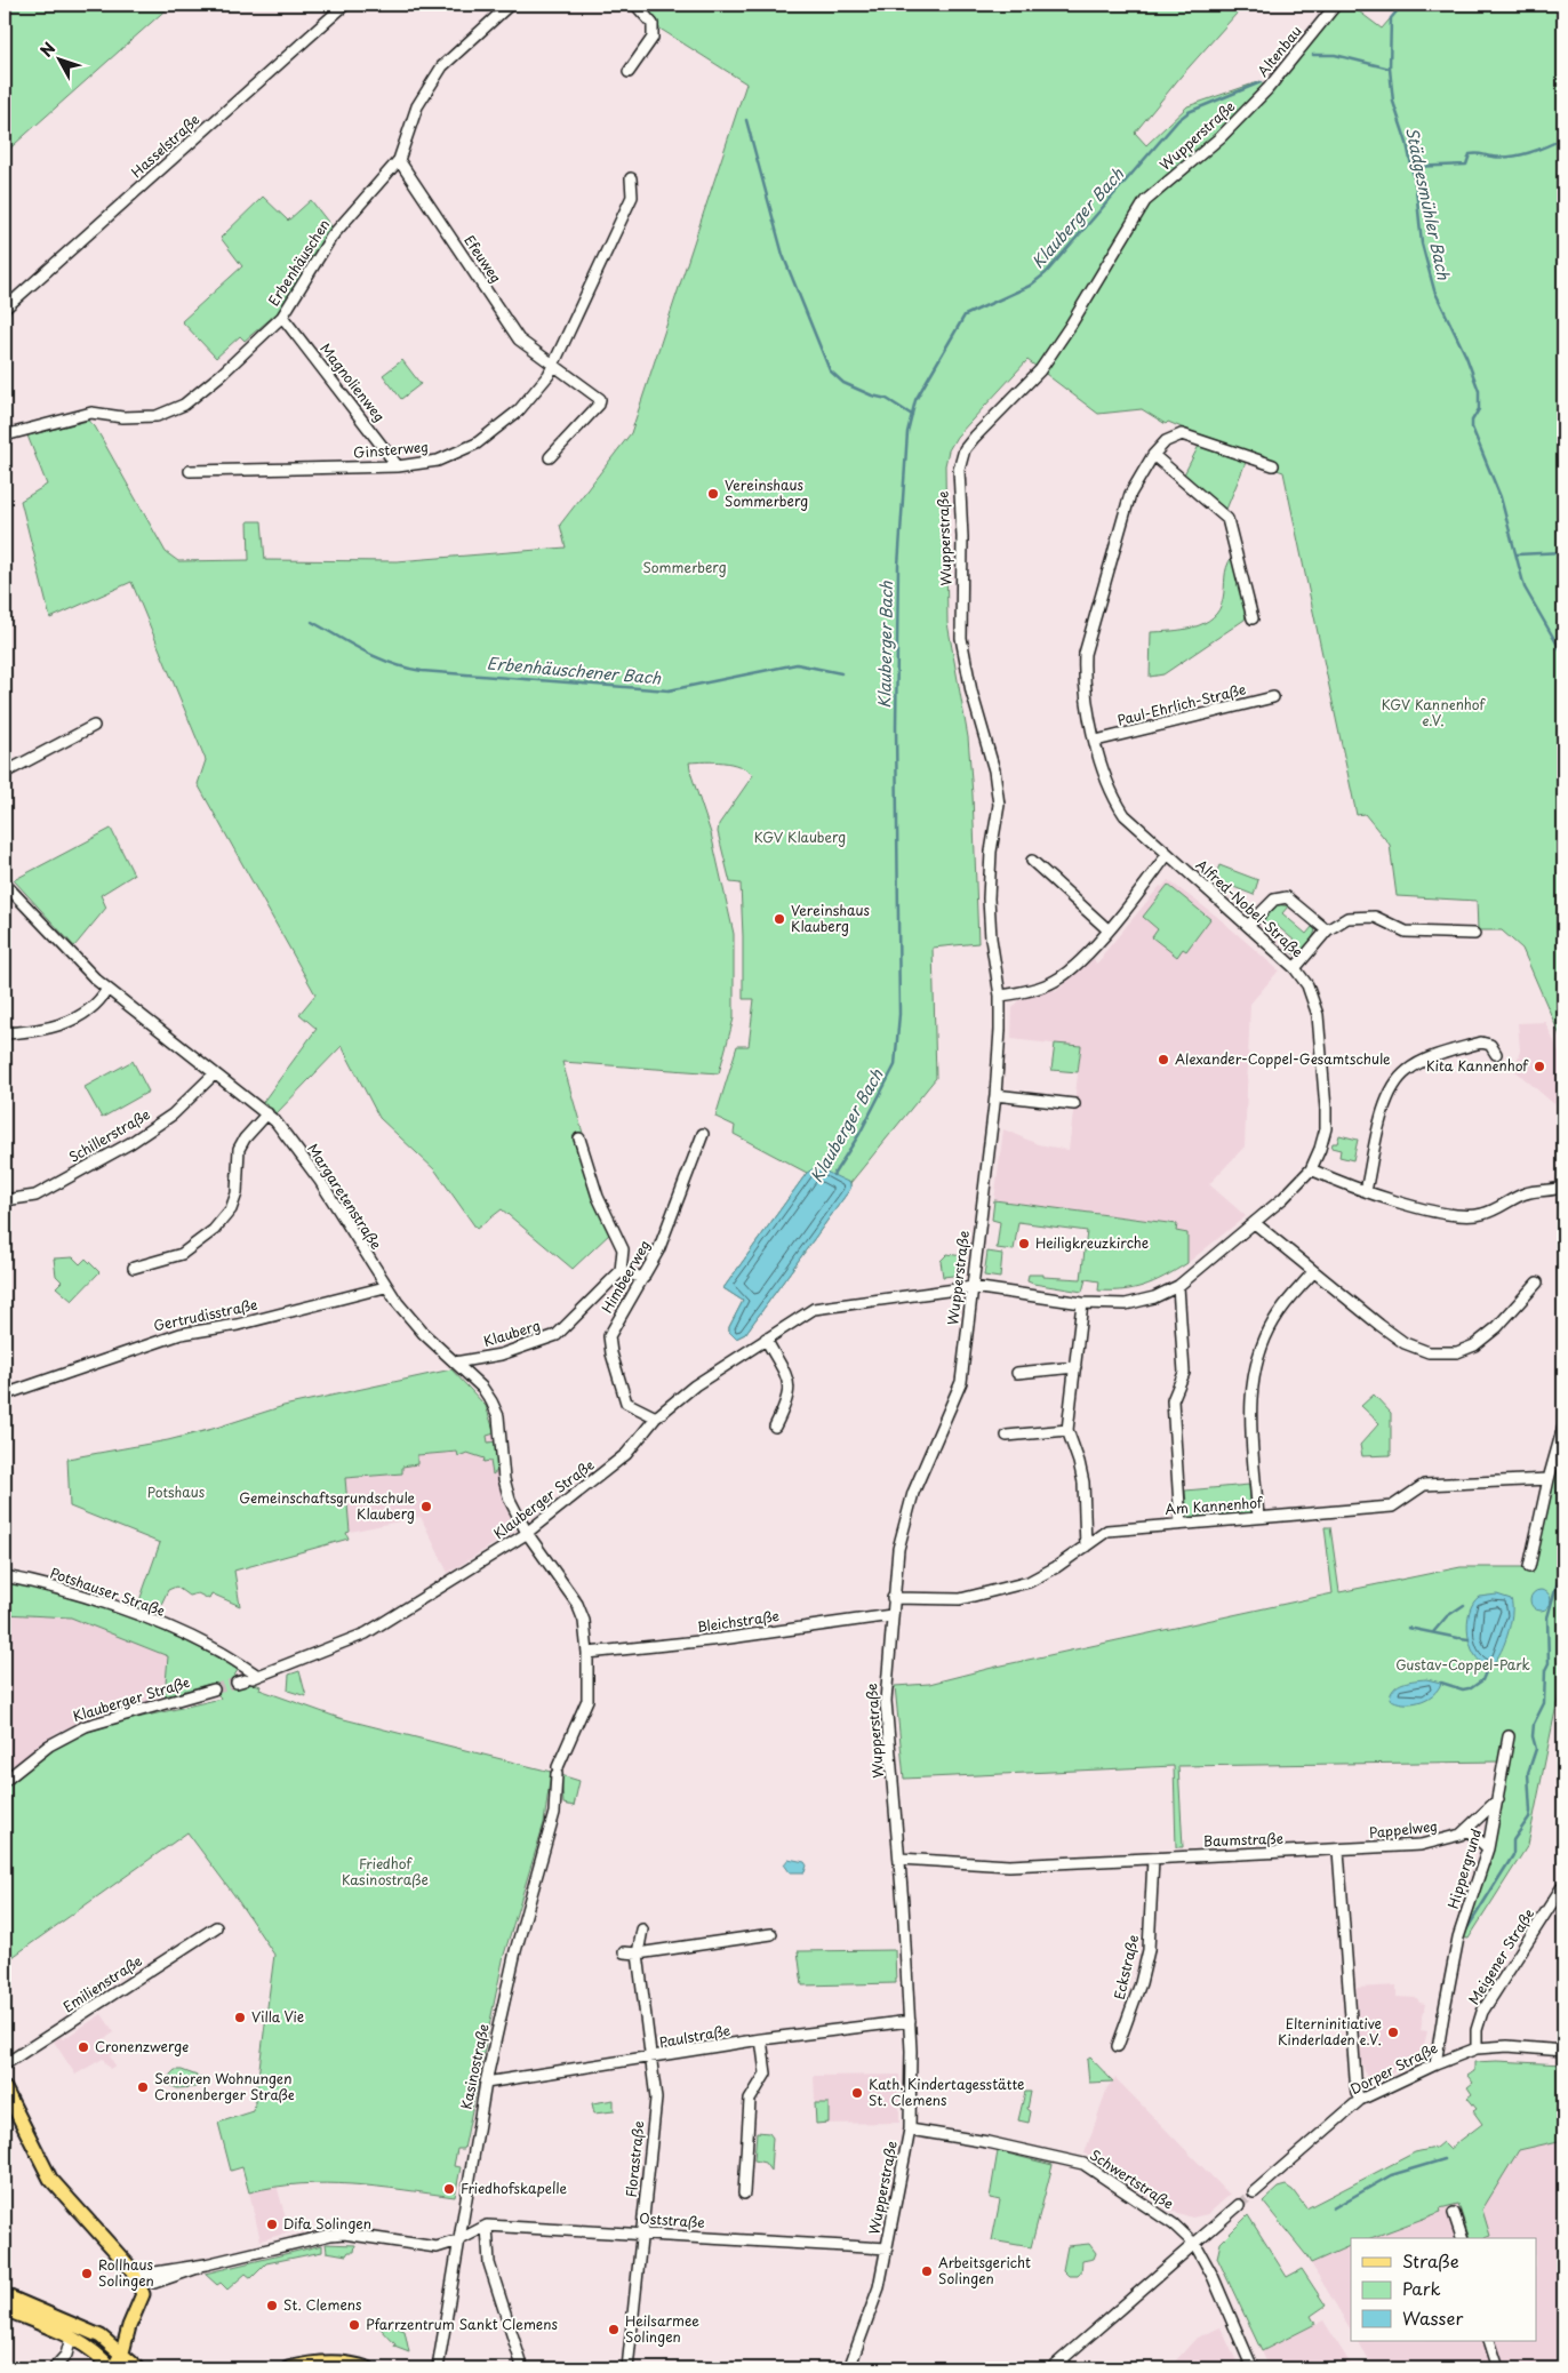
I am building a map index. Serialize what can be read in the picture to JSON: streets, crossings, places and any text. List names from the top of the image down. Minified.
{"streets":{"street":["Altenbau","Wupperstraße","Hasselstraße","Efeuweg","Erbenhäuschen","Magnolienweg","Ginsterweg","Paul-Ehrlich-Straße","Alfred-Nobel-Straße","Schillerstraße","Margaretenstraße","Himbeerweg","Gertrudisstraße","Klauberg","Klauberger Straße","Am Kannenhof","Potshauser Straße","Bleichstraße","Pappelweg","Baumstraße","Hippergrund","Meigener Straße","Eckstraße","Emilienstraße","Paulstraße","Kasinostraße","Dorper Straße","Florastraße","Schwertstraße","Oststraße"]},"crossings":[["Altenbau","Wupperstraße"],["Wupperstraße","Alfred-Nobel-Straße"],["Wupperstraße","Klauberger Straße"],["Wupperstraße","Am Kannenhof"],["Wupperstraße","Bleichstraße"],["Wupperstraße","Baumstraße"],["Wupperstraße","Paulstraße"],["Wupperstraße","Schwertstraße"],["Wupperstraße","Oststraße"],["Efeuweg","Erbenhäuschen"],["Efeuweg","Ginsterweg"],["Erbenhäuschen","Magnolienweg"],["Magnolienweg","Ginsterweg"],["Paul-Ehrlich-Straße","Alfred-Nobel-Straße"],["Alfred-Nobel-Straße","Klauberger Straße"],["Schillerstraße","Margaretenstraße"],["Margaretenstraße","Gertrudisstraße"],["Margaretenstraße","Klauberg"],["Margaretenstraße","Klauberger Straße"],["Margaretenstraße","Kasinostraße"],["Himbeerweg","Klauberger Straße"],["Klauberger Straße","Potshauser Straße"],["Klauberger Straße","Kasinostraße"],["Bleichstraße","Kasinostraße"],["Pappelweg","Baumstraße"],["Pappelweg","Hippergrund"],["Baumstraße","Eckstraße"],["Hippergrund","Dorper Straße"],["Meigener Straße","Dorper Straße"],["Paulstraße","Kasinostraße"],["Paulstraße","Florastraße"],["Florastraße","Oststraße"]],"water":["Städgesmühler Bach","Klauberger Bach","Erbenhäuschener Bach"],"parks":["Sommerberg","KGV Kannenhof e.V.","KGV Klauberg","Potshaus","Gustav-Coppel-Park","Friedhof Kasinostraße"],"places":["Vereinshaus Sommerberg","Vereinshaus Klauberg","Alexander-Coppel-Gesamtschule","Kita Kannenhof","Heiligkreuzkirche","Gemeinschaftsgrundschule Klauberg","Villa Vie","Elterninitiative Kinderladen e.V.","Cronenzwerge","Senioren Wohnungen Cronenberger Straße","Kath. Kindertagesstätte St. Clemens","Friedhofskapelle","Difa Solingen","Arbeitsgericht Solingen","Rollhaus Solingen","St. Clemens","Pfarrzentrum Sankt Clemens","Heilsarmee Solingen"],"legend":["Straße","Park","Wasser"],"north":"top left"}
